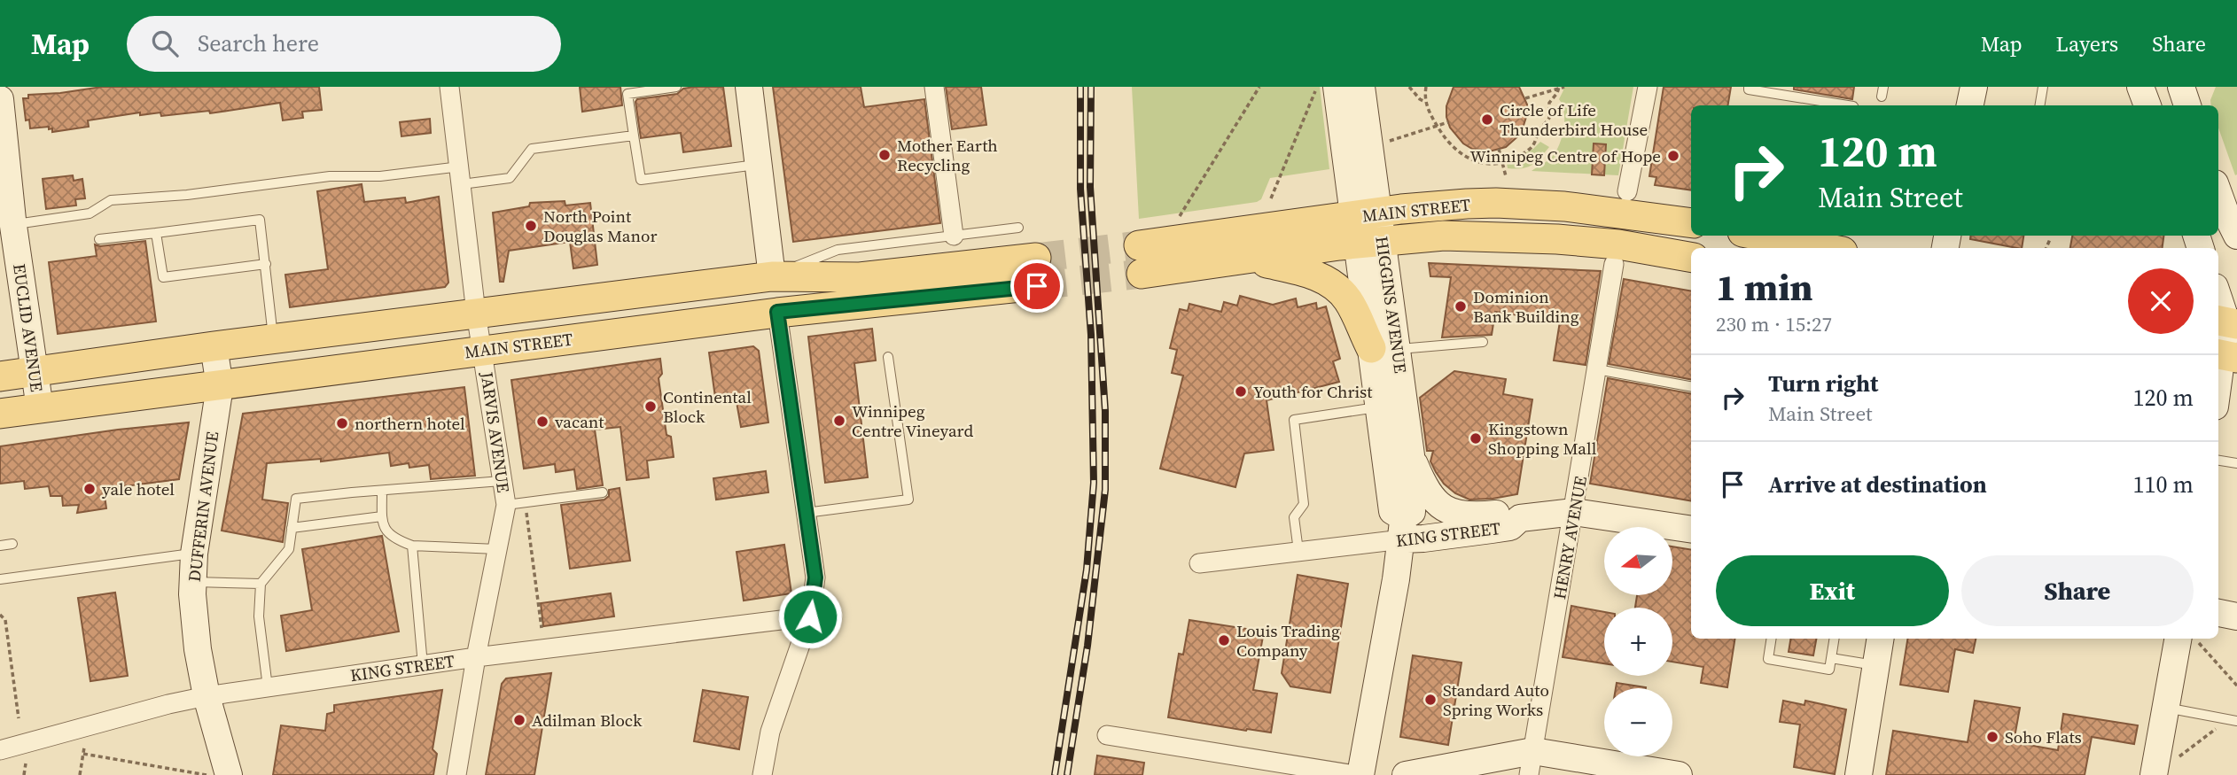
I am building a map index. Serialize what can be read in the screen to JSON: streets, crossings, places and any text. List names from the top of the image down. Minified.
{"streets":{"main road":["MAIN STREET","HIGGINS AVENUE","EUCLID AVENUE","DUFFERIN AVENUE","KING STREET"],"street":["JARVIS AVENUE","HENRY AVENUE"]},"crossings":[["MAIN STREET","HIGGINS AVENUE"],["MAIN STREET","EUCLID AVENUE"],["MAIN STREET","JARVIS AVENUE"],["MAIN STREET","DUFFERIN AVENUE"],["HIGGINS AVENUE","KING STREET"],["JARVIS AVENUE","KING STREET"],["DUFFERIN AVENUE","KING STREET"],["KING STREET","HENRY AVENUE"]],"places":["Circle of Life Thunderbird House","Mother Earth Recycling","Winnipeg Centre of Hope","North Point Douglas Manor","Dominion Bank Building","Youth for Christ","Continental Block","Winnipeg Centre Vineyard","vacant","northern hotel","Kingstown Shopping Mall","yale hotel","Louis Trading Company","Standard Auto Spring Works","Adilman Block","Soho Flats"],"north":"left","page":{"header":"Map","search":"Search here","nav":["Map","Layers","Share"],"turn":["120 m","Main Street"],"heading":["1 min","230 m · 15:27"],"list":[{"name":"Turn right","note":"Main Street","value":"120 m"},{"name":"Arrive at destination","value":"110 m"}],"map_buttons":["+","−"],"buttons":["Exit","Share"]}}
